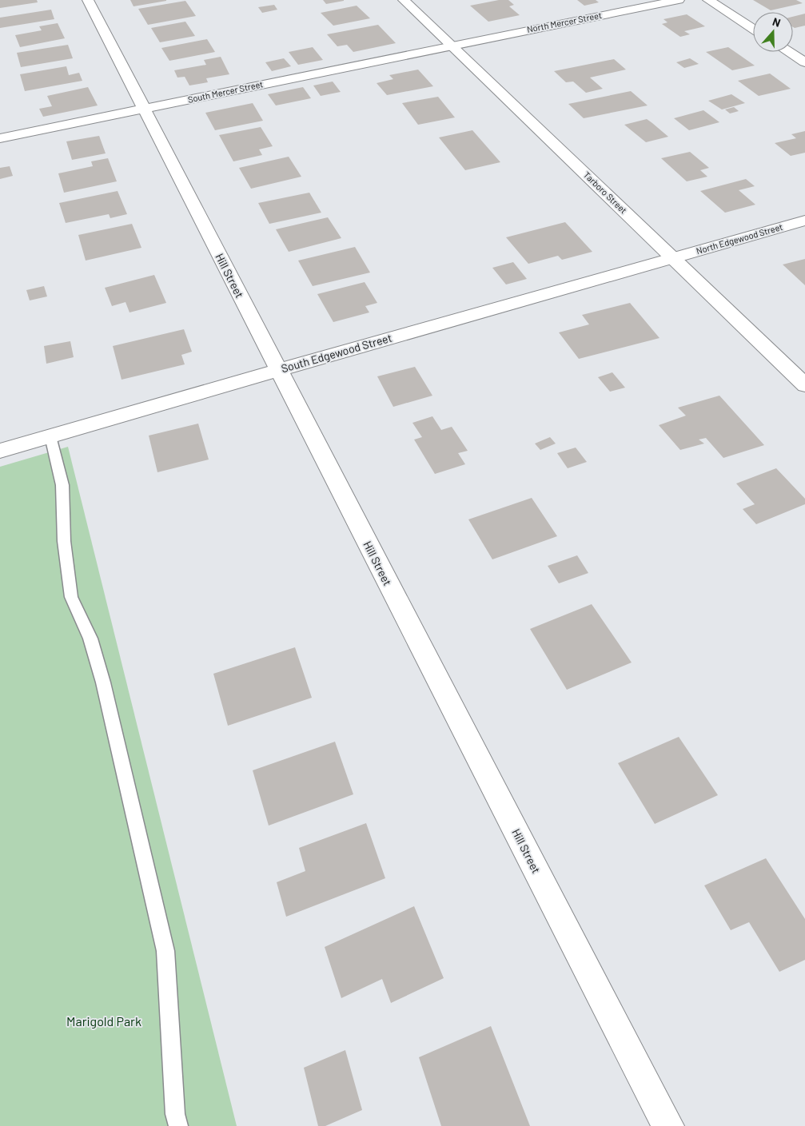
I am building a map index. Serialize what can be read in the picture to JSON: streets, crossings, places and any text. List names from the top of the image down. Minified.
{"streets":{"street":["North Mercer Street","South Mercer Street","Tarboro Street","North Edgewood Street","Hill Street","South Edgewood Street"]},"crossings":[["North Mercer Street","South Mercer Street"],["North Mercer Street","Tarboro Street"],["South Mercer Street","Tarboro Street"],["South Mercer Street","Hill Street"],["Tarboro Street","North Edgewood Street"],["Tarboro Street","South Edgewood Street"],["North Edgewood Street","South Edgewood Street"],["Hill Street","South Edgewood Street"]],"parks":["Marigold Park"],"north":"top"}
